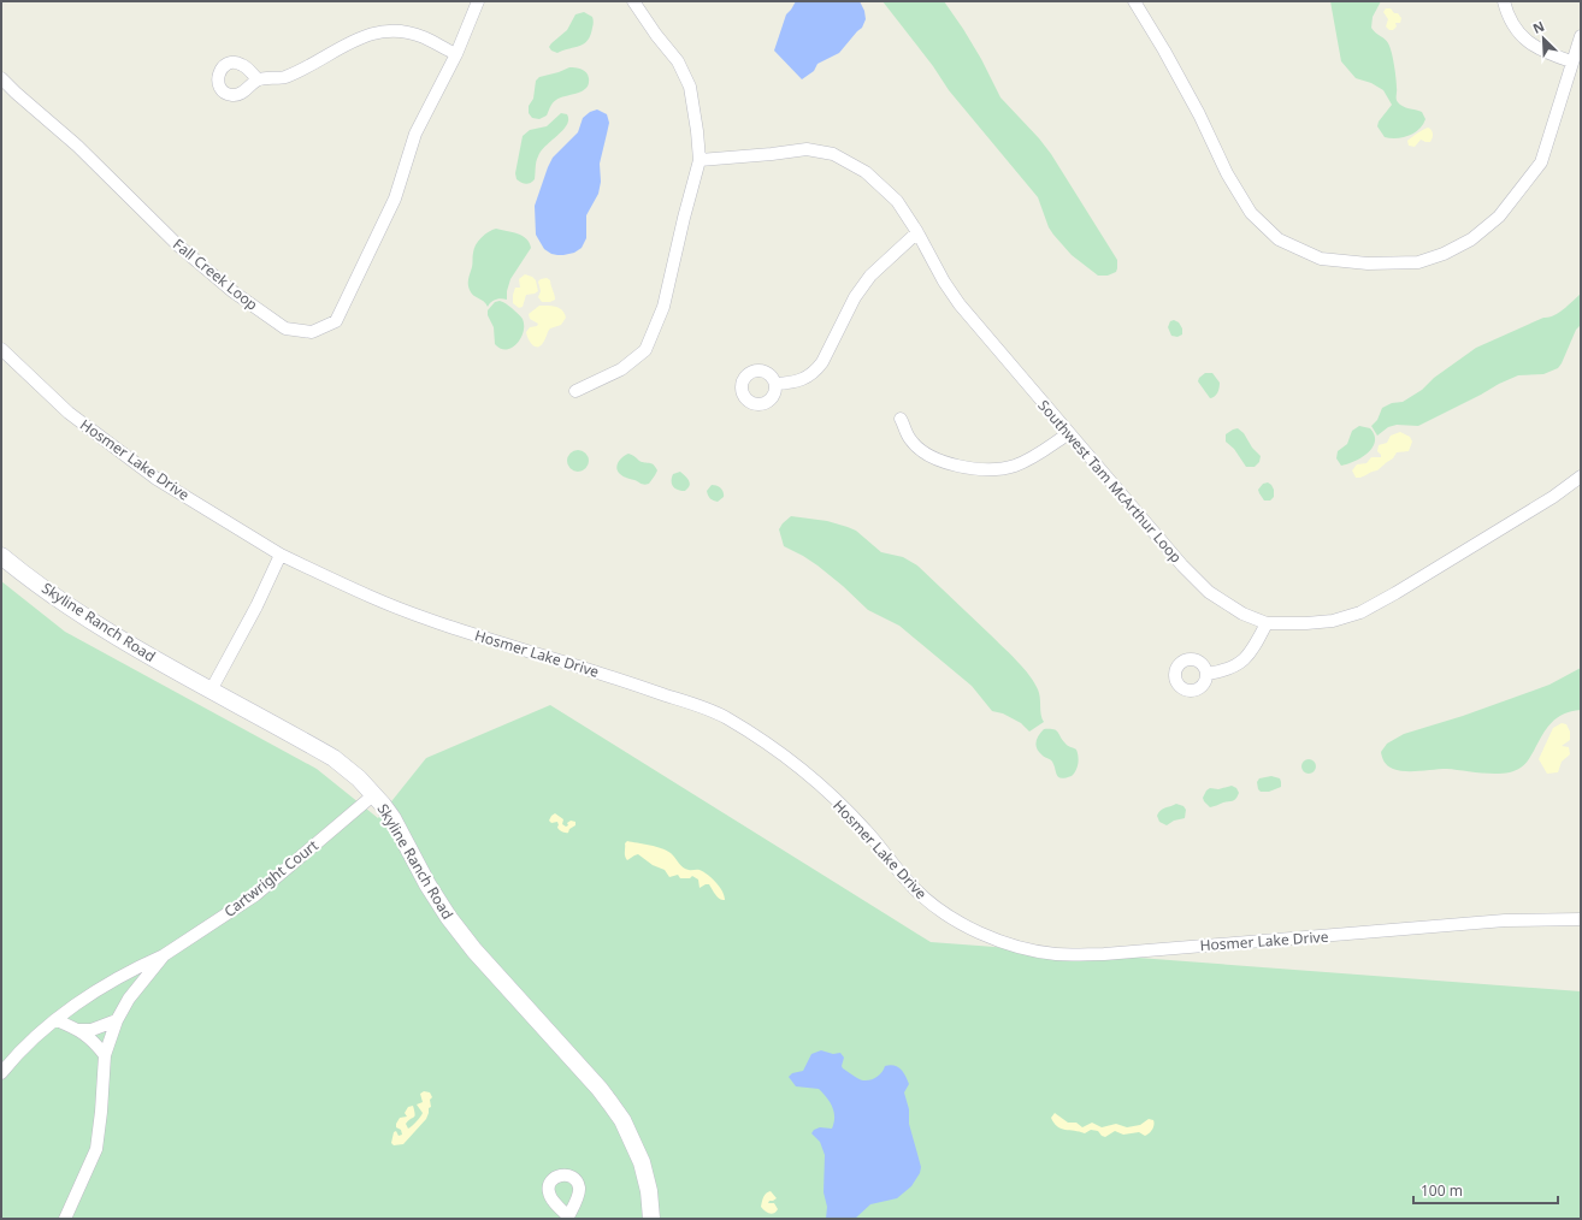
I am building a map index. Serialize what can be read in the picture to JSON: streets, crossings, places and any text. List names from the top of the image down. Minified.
{"streets":{"street":["Fall Creek Loop","Hosmer Lake Drive","Southwest Tam McArthur Loop","Skyline Ranch Road","Cartwright Court"]},"crossings":[["Skyline Ranch Road","Cartwright Court"]],"scale_bar":"100 m","north":"top left"}
